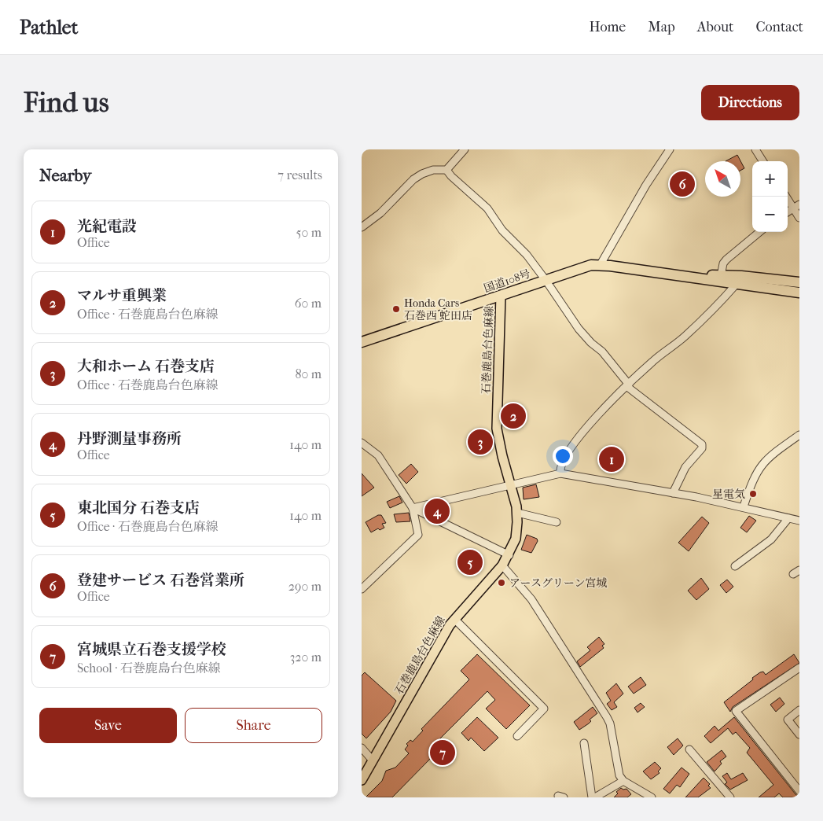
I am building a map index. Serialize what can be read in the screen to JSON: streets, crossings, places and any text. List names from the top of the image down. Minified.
{"streets":{"highway":["国道108号"],"main road":["石巻鹿島台色麻線"]},"crossings":[["国道108号","石巻鹿島台色麻線"]],"places":["Honda Cars 石巻西 蛇田店","星電気","アースグリーン宮城"],"north":"top left","page":{"header":"Pathlet","nav":["Home","Map","About","Contact"],"buttons":["Directions",["Save","Share"]],"title":"Find us","heading":["Nearby","7 results"],"map_buttons":["+","−"],"pins":["6","2","3","1","4","5","7"],"list":[{"mark":"1","name":"光紀電設","note":"Office","value":"50 m"},{"mark":"2","name":"マルサ重興業","note":"Office · 石巻鹿島台色麻線","value":"60 m"},{"mark":"3","name":"大和ホーム 石巻支店","note":"Office · 石巻鹿島台色麻線","value":"80 m"},{"mark":"4","name":"丹野測量事務所","note":"Office","value":"140 m"},{"mark":"5","name":"東北国分 石巻支店","note":"Office · 石巻鹿島台色麻線","value":"140 m"},{"mark":"6","name":"登建サービス 石巻営業所","note":"Office","value":"290 m"},{"mark":"7","name":"宮城県立石巻支援学校","note":"School · 石巻鹿島台色麻線","value":"320 m"}]}}
